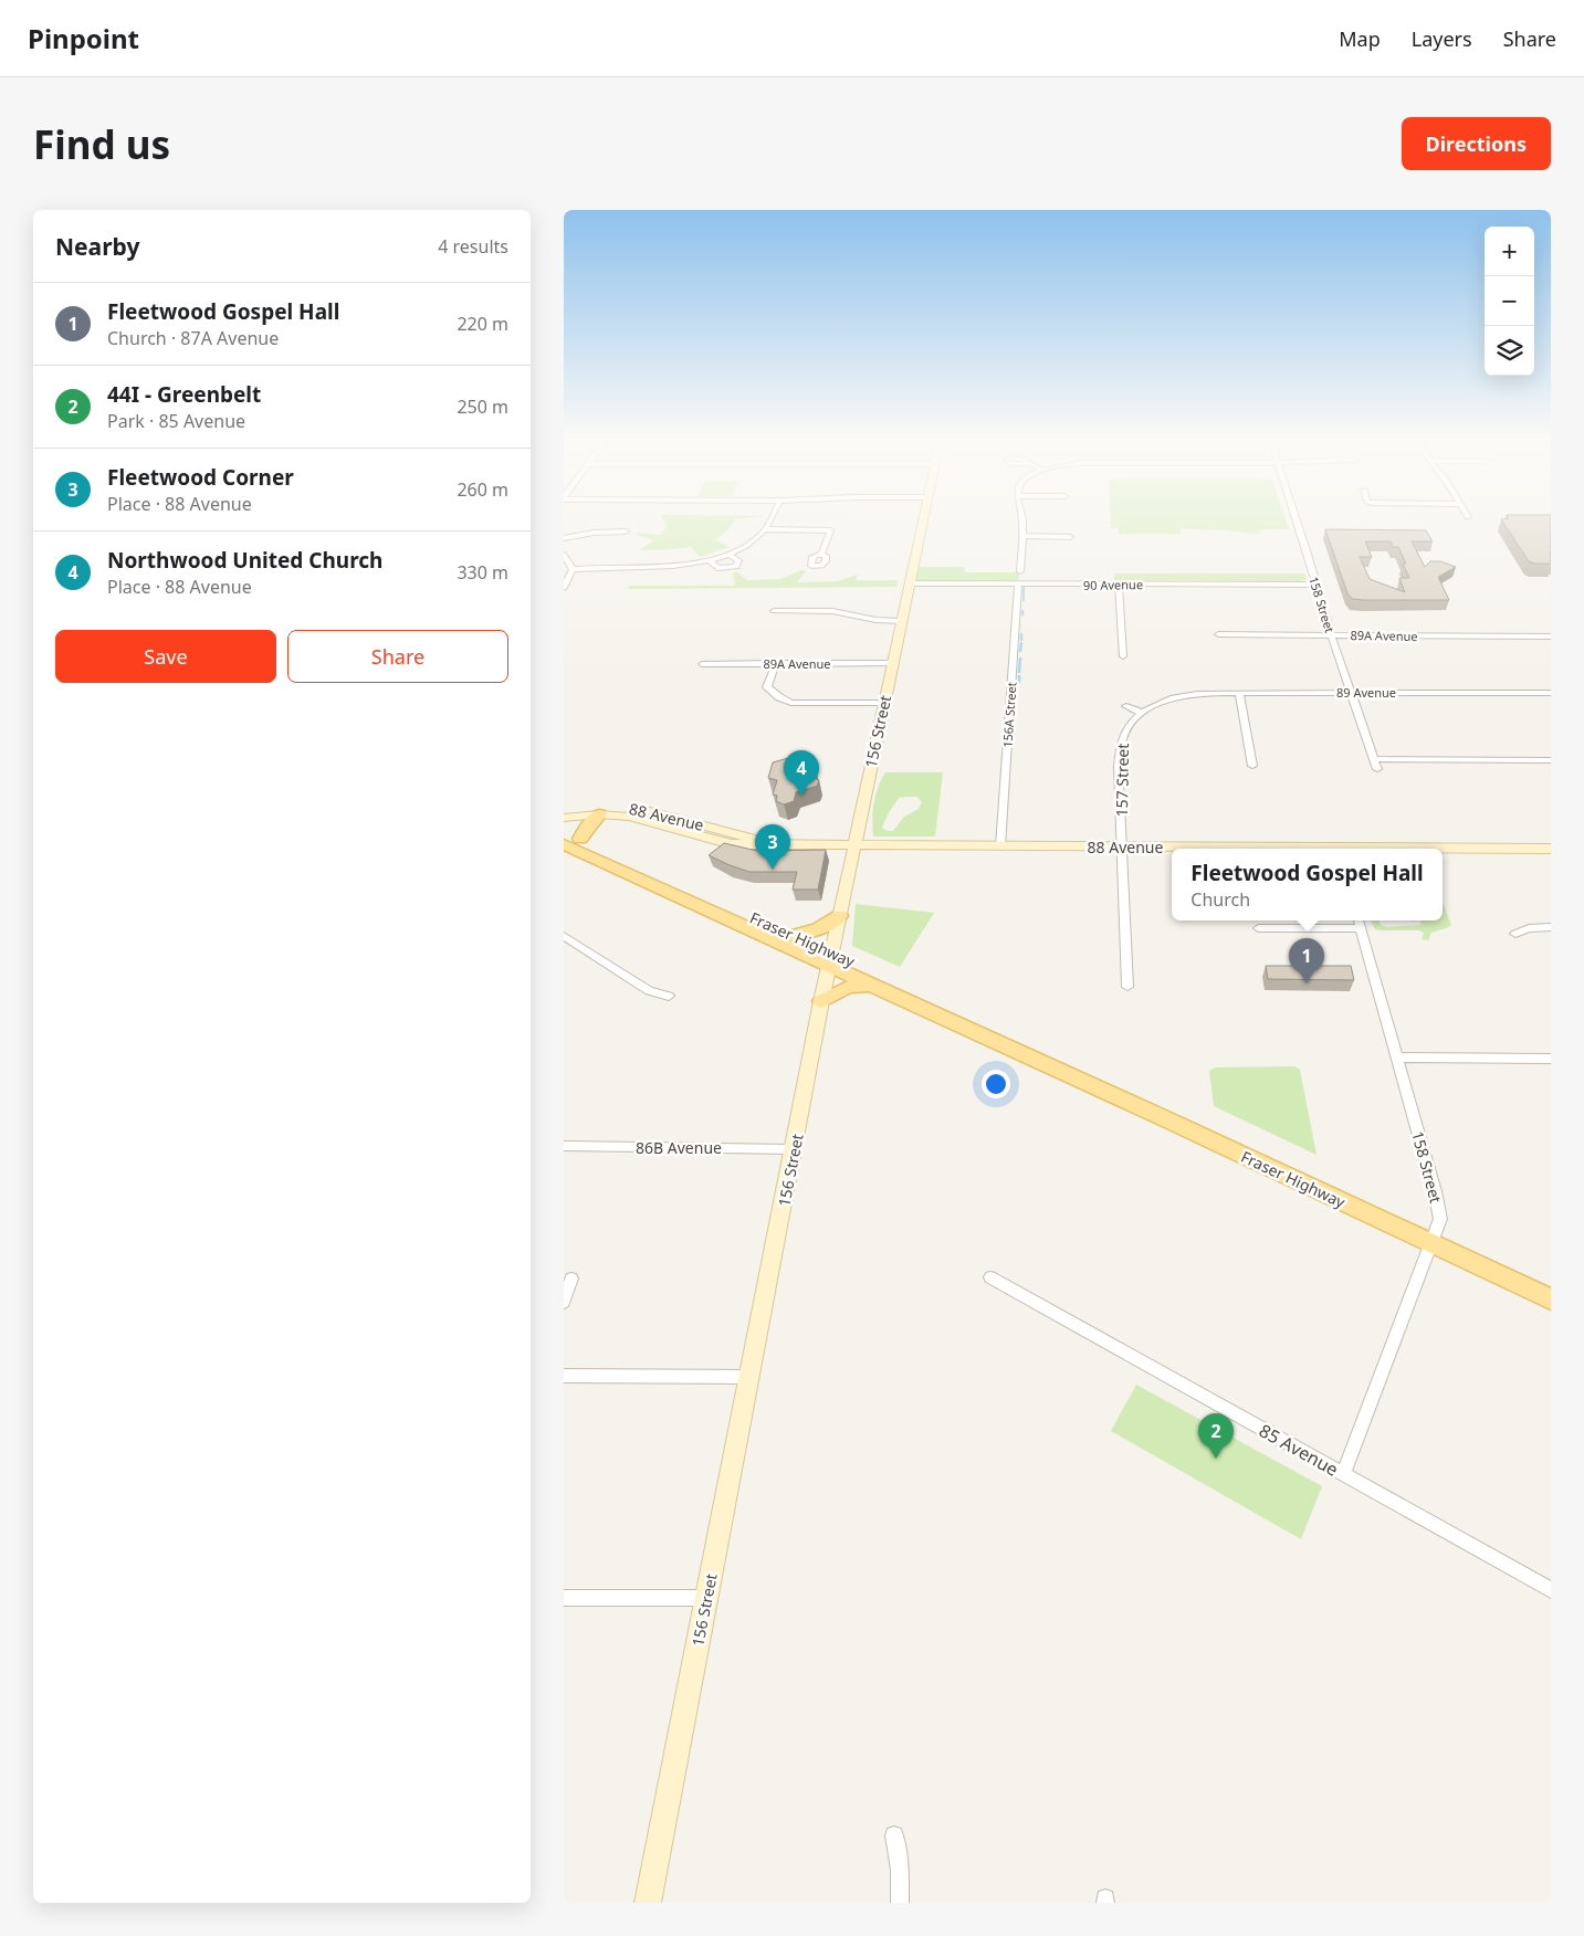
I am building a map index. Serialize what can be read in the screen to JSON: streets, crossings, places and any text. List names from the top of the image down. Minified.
{"streets":{"main road":["156 Street","88 Avenue","Fraser Highway"],"street":["90 Avenue","158 Street","89A Avenue","89 Avenue","156A Street","157 Street","86B Avenue","85 Avenue"]},"crossings":[["90 Avenue","158 Street"],["90 Avenue","156A Street"],["90 Avenue","156 Street"],["158 Street","89A Avenue"],["158 Street","89 Avenue"],["158 Street","Fraser Highway"],["158 Street","85 Avenue"],["89A Avenue","156 Street"],["89 Avenue","157 Street"],["156A Street","88 Avenue"],["156 Street","88 Avenue"],["156 Street","Fraser Highway"],["156 Street","86B Avenue"],["157 Street","88 Avenue"]],"page":{"header":"Pinpoint","nav":["Map","Layers","Share"],"buttons":["Directions",["Save","Share"]],"title":"Find us","heading":["Nearby","4 results"],"map_buttons":["+","−"],"list":[{"mark":"1","name":"Fleetwood Gospel Hall","note":"Church · 87A Avenue","value":"220 m"},{"mark":"2","name":"44I - Greenbelt","note":"Park · 85 Avenue","value":"250 m"},{"mark":"3","name":"Fleetwood Corner","note":"Place · 88 Avenue","value":"260 m"},{"mark":"4","name":"Northwood United Church","note":"Place · 88 Avenue","value":"330 m"}],"pins":["4","3","1","2"],"popup":["Fleetwood Gospel Hall","Church"]}}
